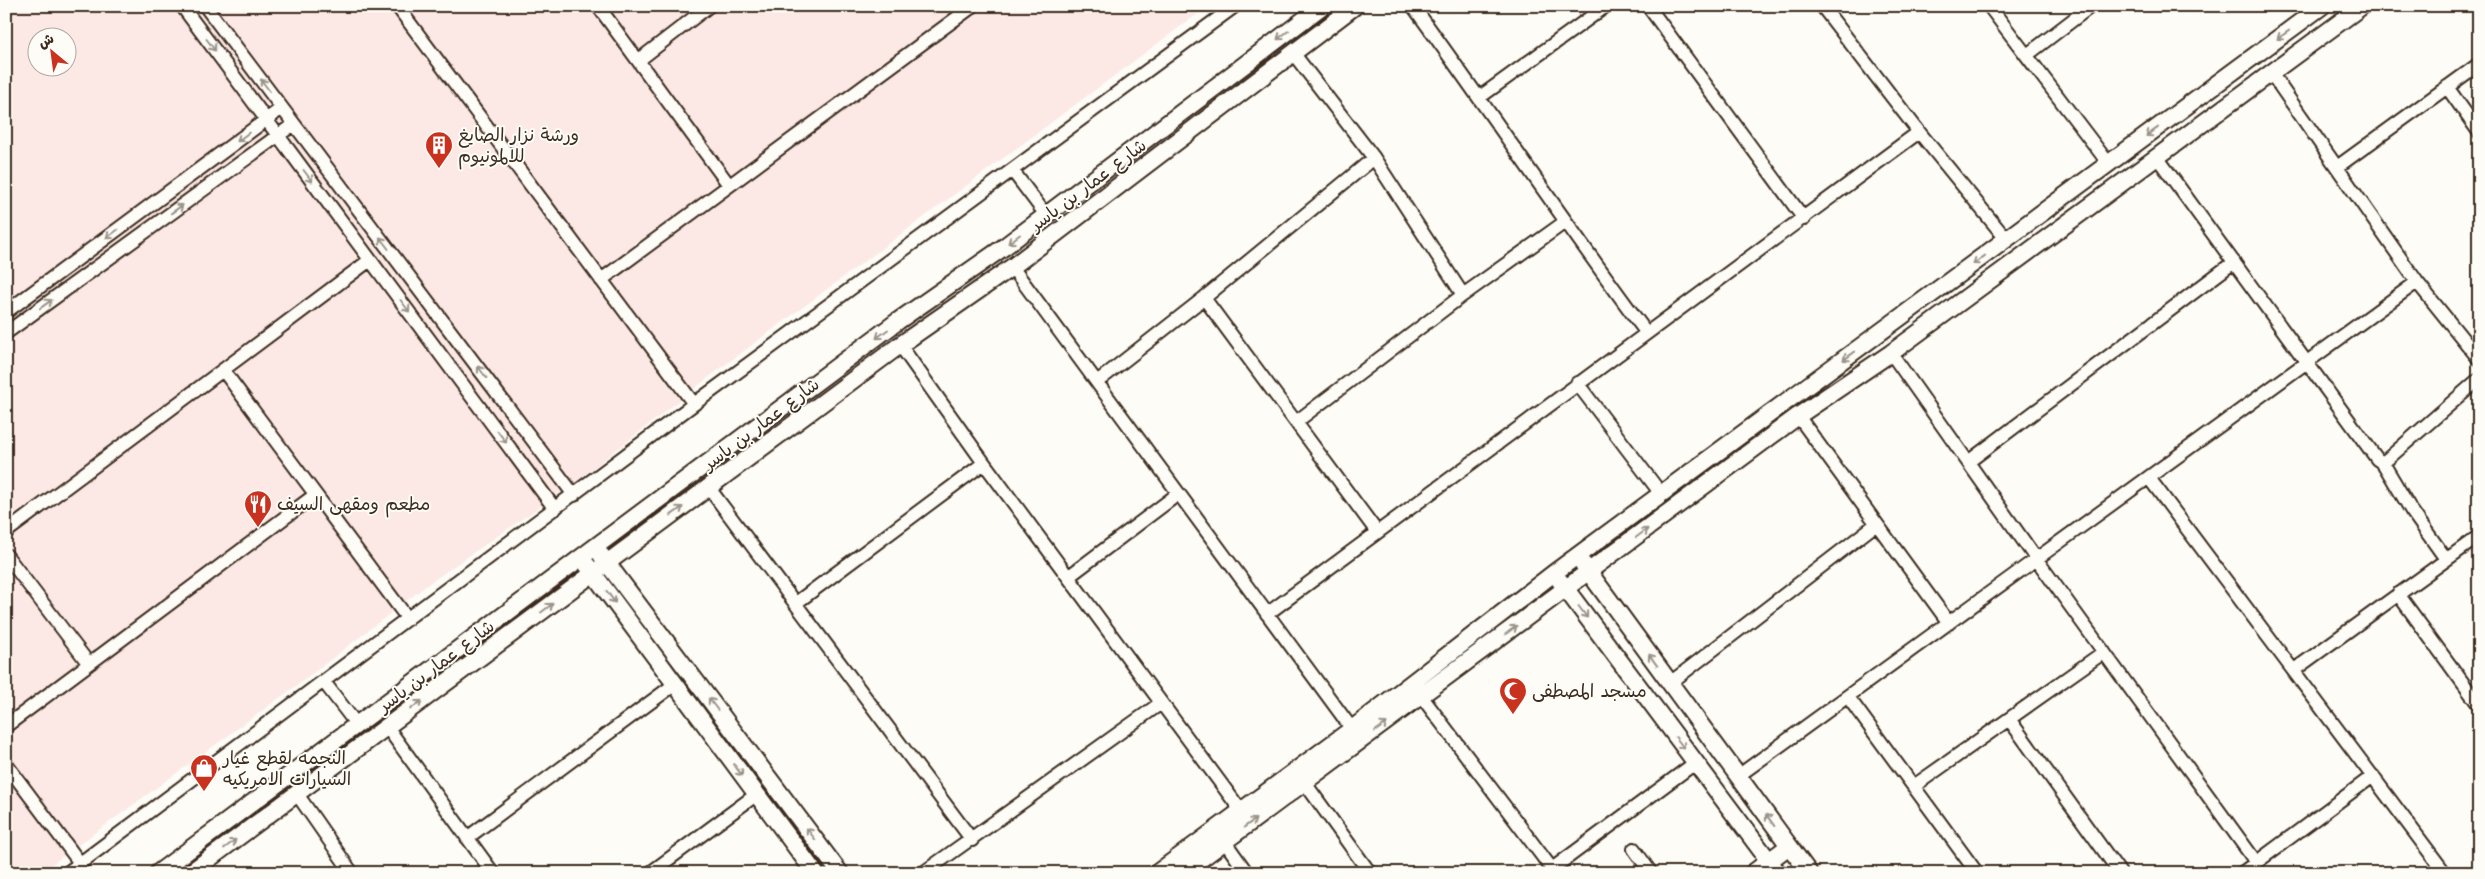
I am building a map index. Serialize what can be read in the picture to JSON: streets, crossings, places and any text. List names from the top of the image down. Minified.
{"streets":{"street":["شارع عمار بن ياسر"]},"places":{"building":["ورشة نزار الصايغ للالمونيوم"],"restaurant":["مطعم ومقهى السيف"],"mosque":["مسجد المصطفى"],"shop":["النجمه لقطع غيار السيارات الامريكيه"]},"north":"top left"}
